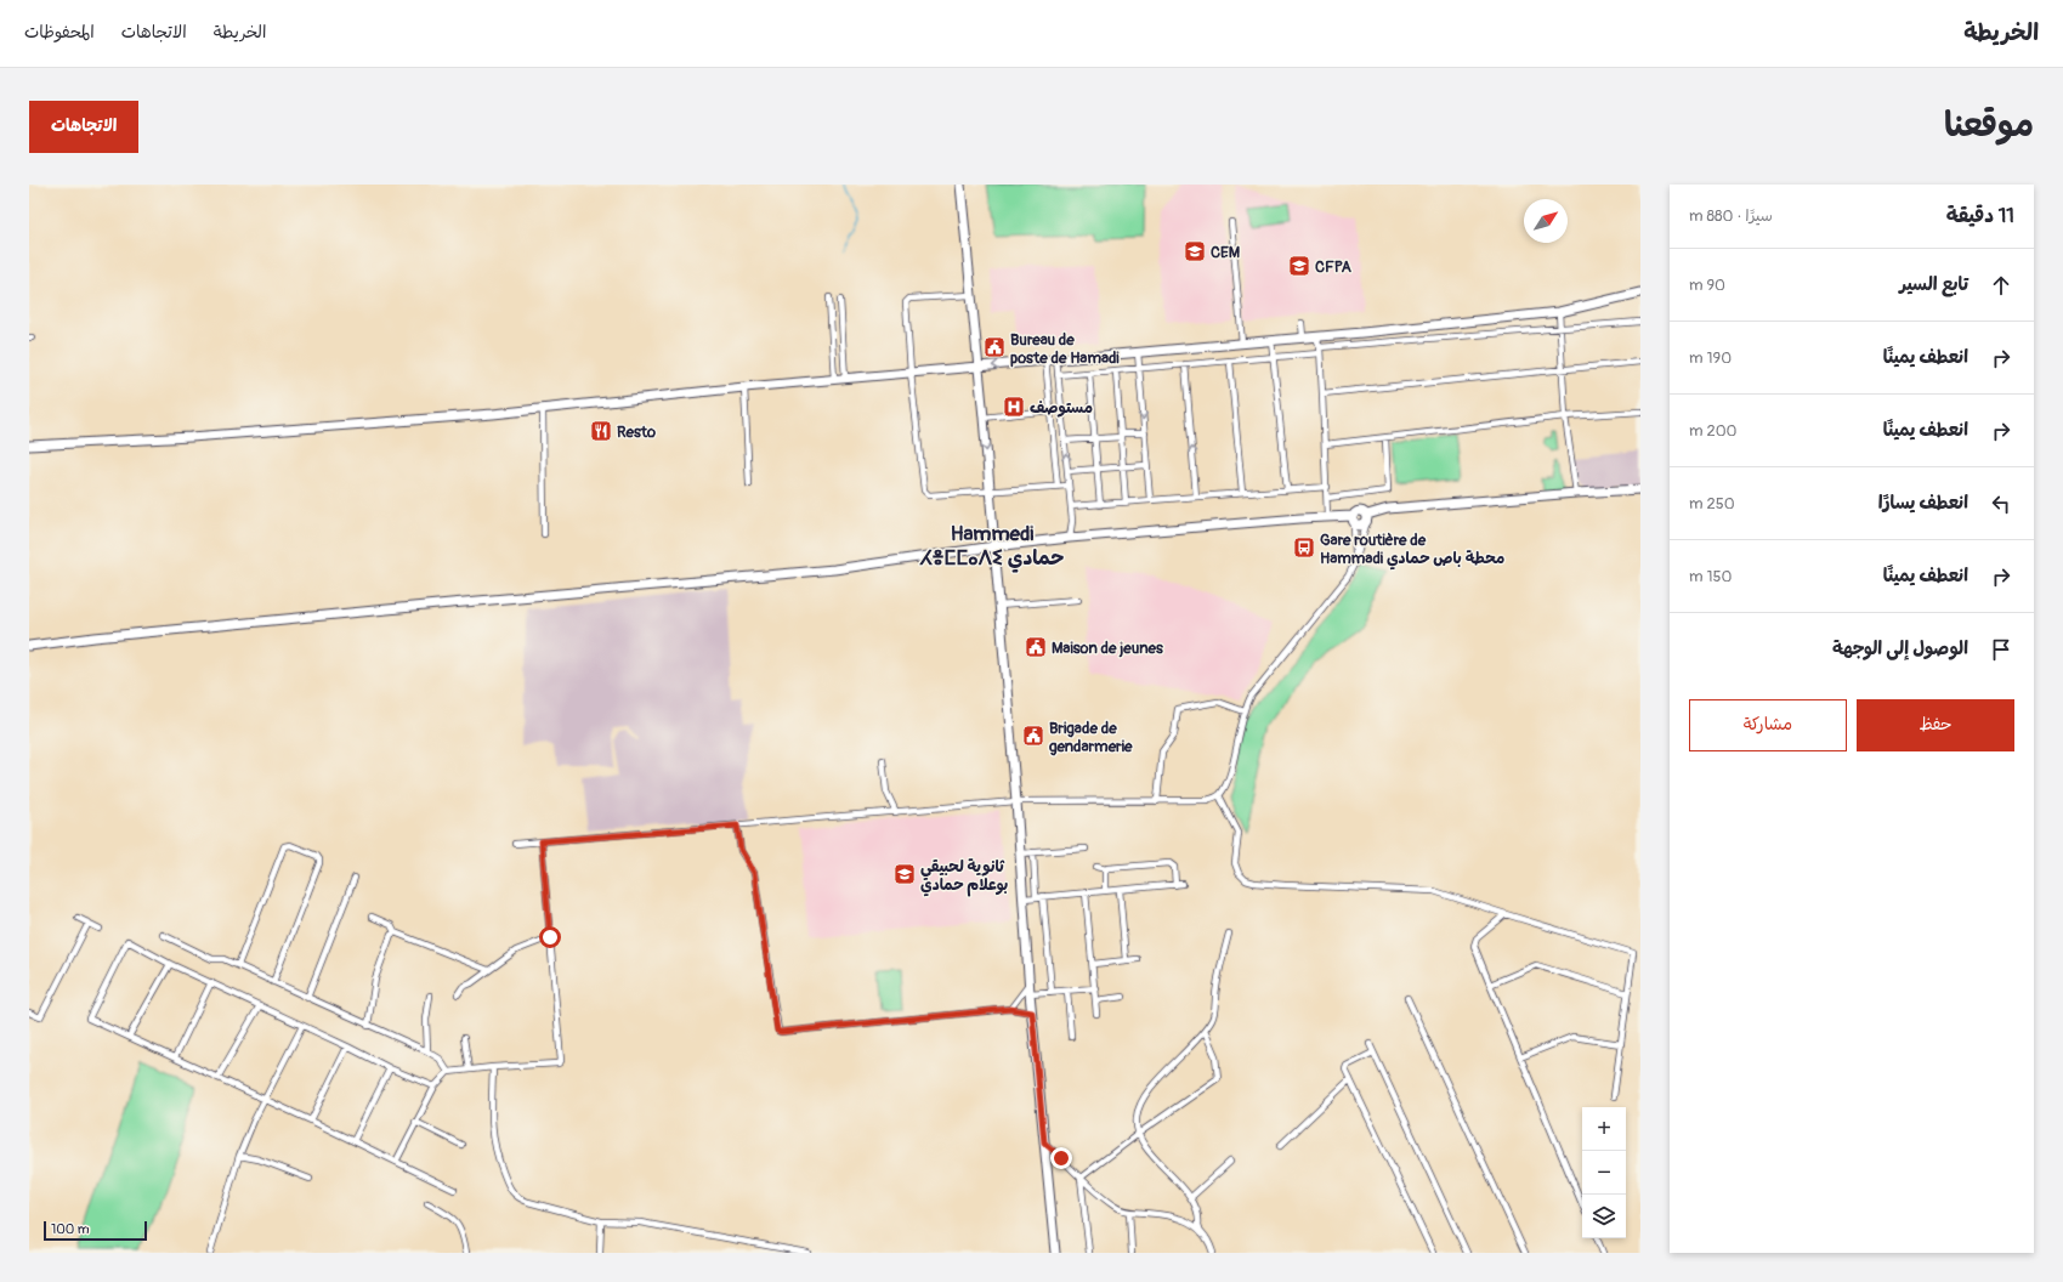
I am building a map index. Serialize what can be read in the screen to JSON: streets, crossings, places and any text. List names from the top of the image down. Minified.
{"districts":["Hammedi ⵃⴻⵎⵎⴰⴷⵉ حمادي"],"places":{"school or university":["CEM","CFPA","ثانوية لحبيقي بوعلام حمادي"],"public building":["Bureau de poste de Hamadi","Maison de jeunes","Brigade de gendarmerie"],"hospital":["مستوصف"],"restaurant":["Resto"],"bus stop":["Gare routière de Hammadi محطة باص حمادي"]},"scale_bar":"100 m","north":"top right","page":{"header":"الخريطة","nav":["الخريطة","الاتجاهات","المحفوظات"],"title":"موقعنا","buttons":["الاتجاهات",["حفظ","مشاركة"]],"heading":["11 دقيقة","سيرًا · 880 m"],"list":[["تابع السير","90 m"],["انعطف يمينًا","190 m"],["انعطف يمينًا","200 m"],["انعطف يسارًا","250 m"],["انعطف يمينًا","150 m"],"الوصول إلى الوجهة"],"map_buttons":["+","−"],"scale":"100 m"}}
